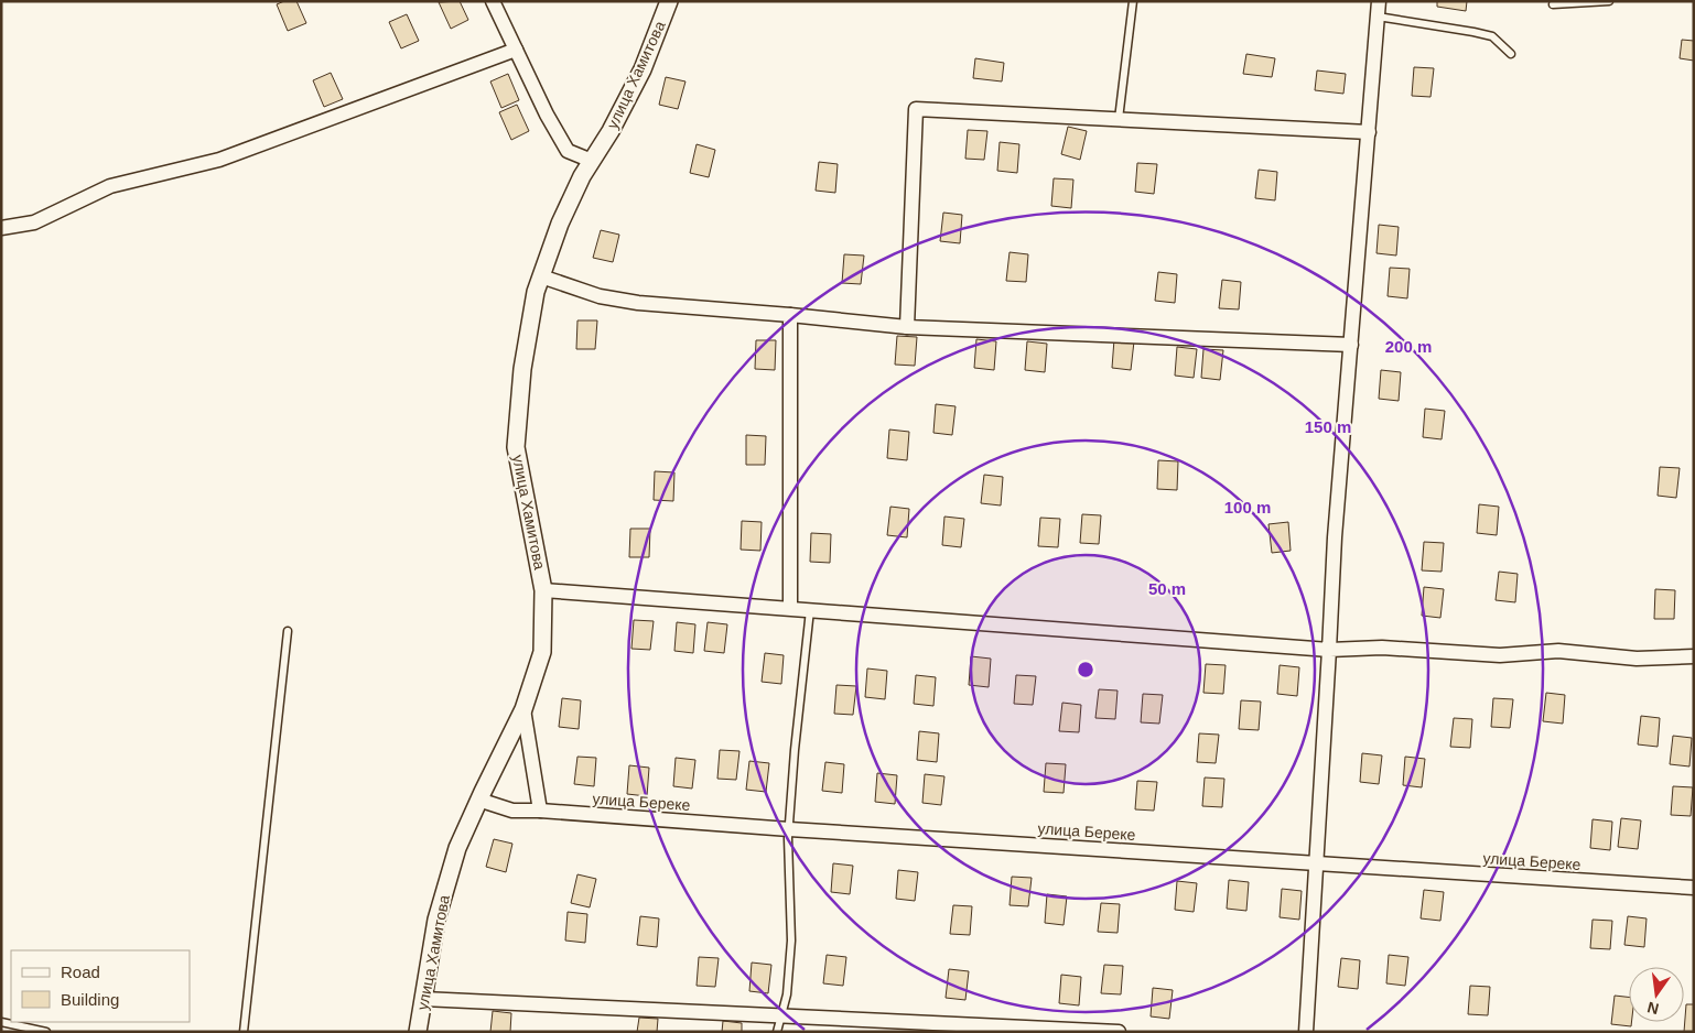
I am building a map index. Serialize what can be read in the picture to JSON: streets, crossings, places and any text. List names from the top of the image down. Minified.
{"streets":{"street":["улица Хамитова","улица Береке"]},"crossings":[["улица Хамитова","улица Береке"]],"legend":["Road","Building"],"north":"bottom","rings":["200 m","150 m","100 m","50 m"]}
